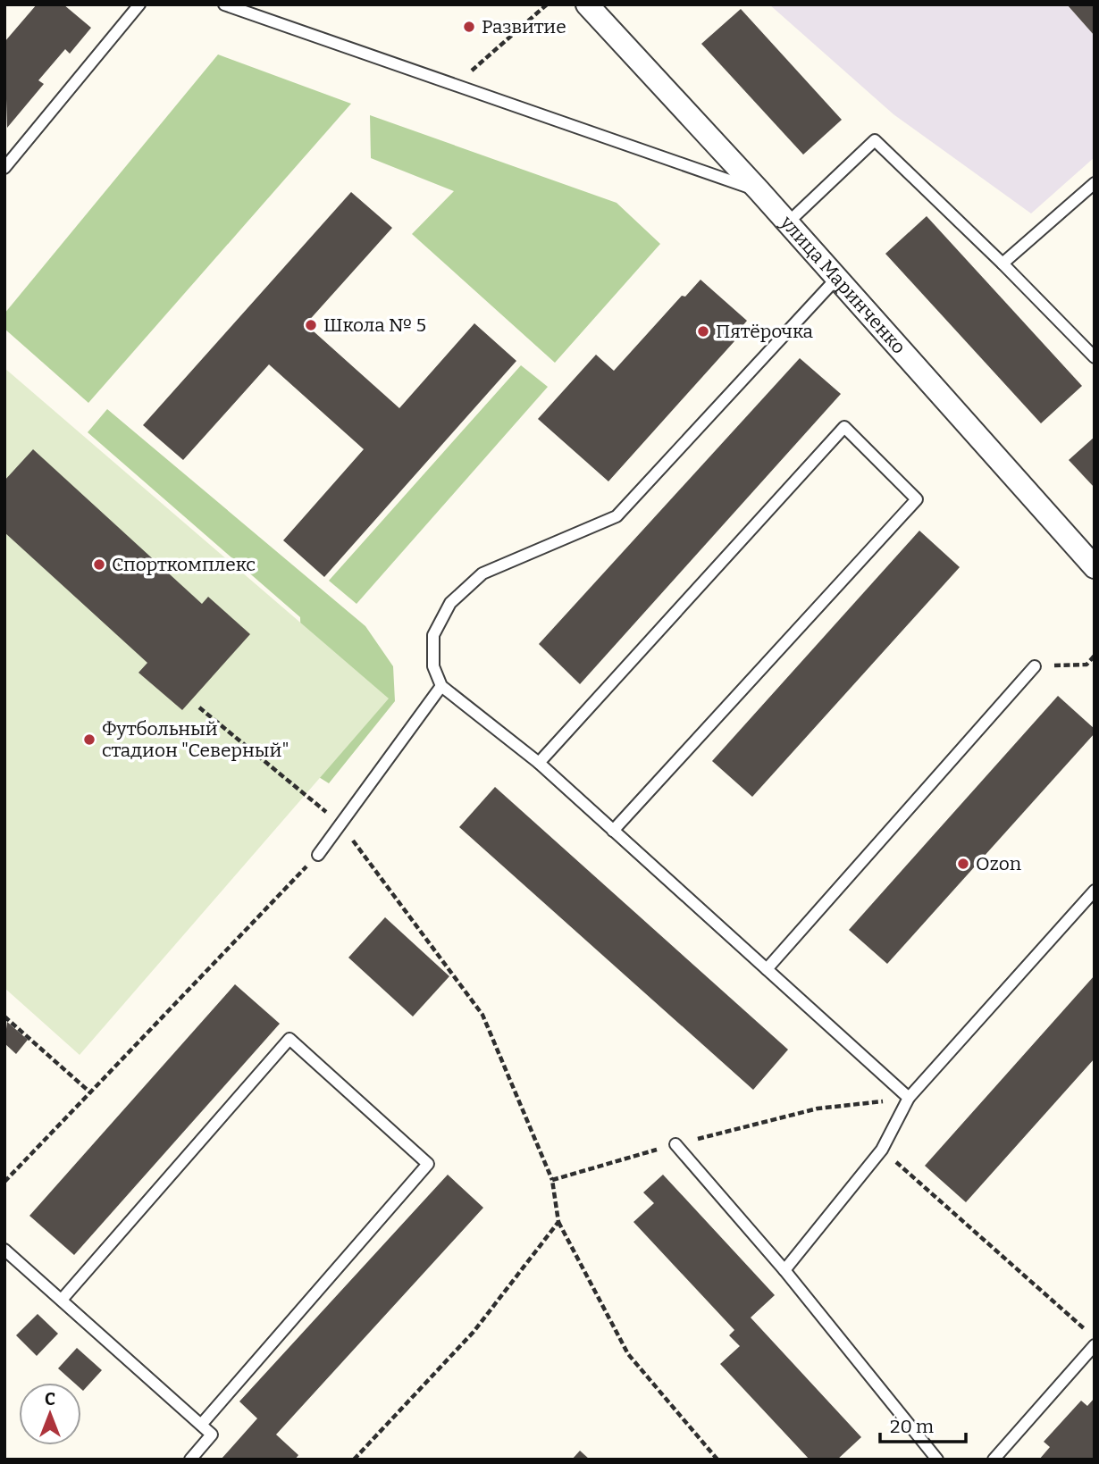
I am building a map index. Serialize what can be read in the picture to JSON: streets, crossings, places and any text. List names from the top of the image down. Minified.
{"streets":{"street":["улица Маринченко"]},"places":["Развитие","Школа № 5","Пятёрочка","Спорткомплекс","Футбольный стадион \"Северный\"","Ozon"],"scale_bar":"20 m","north":"top"}
